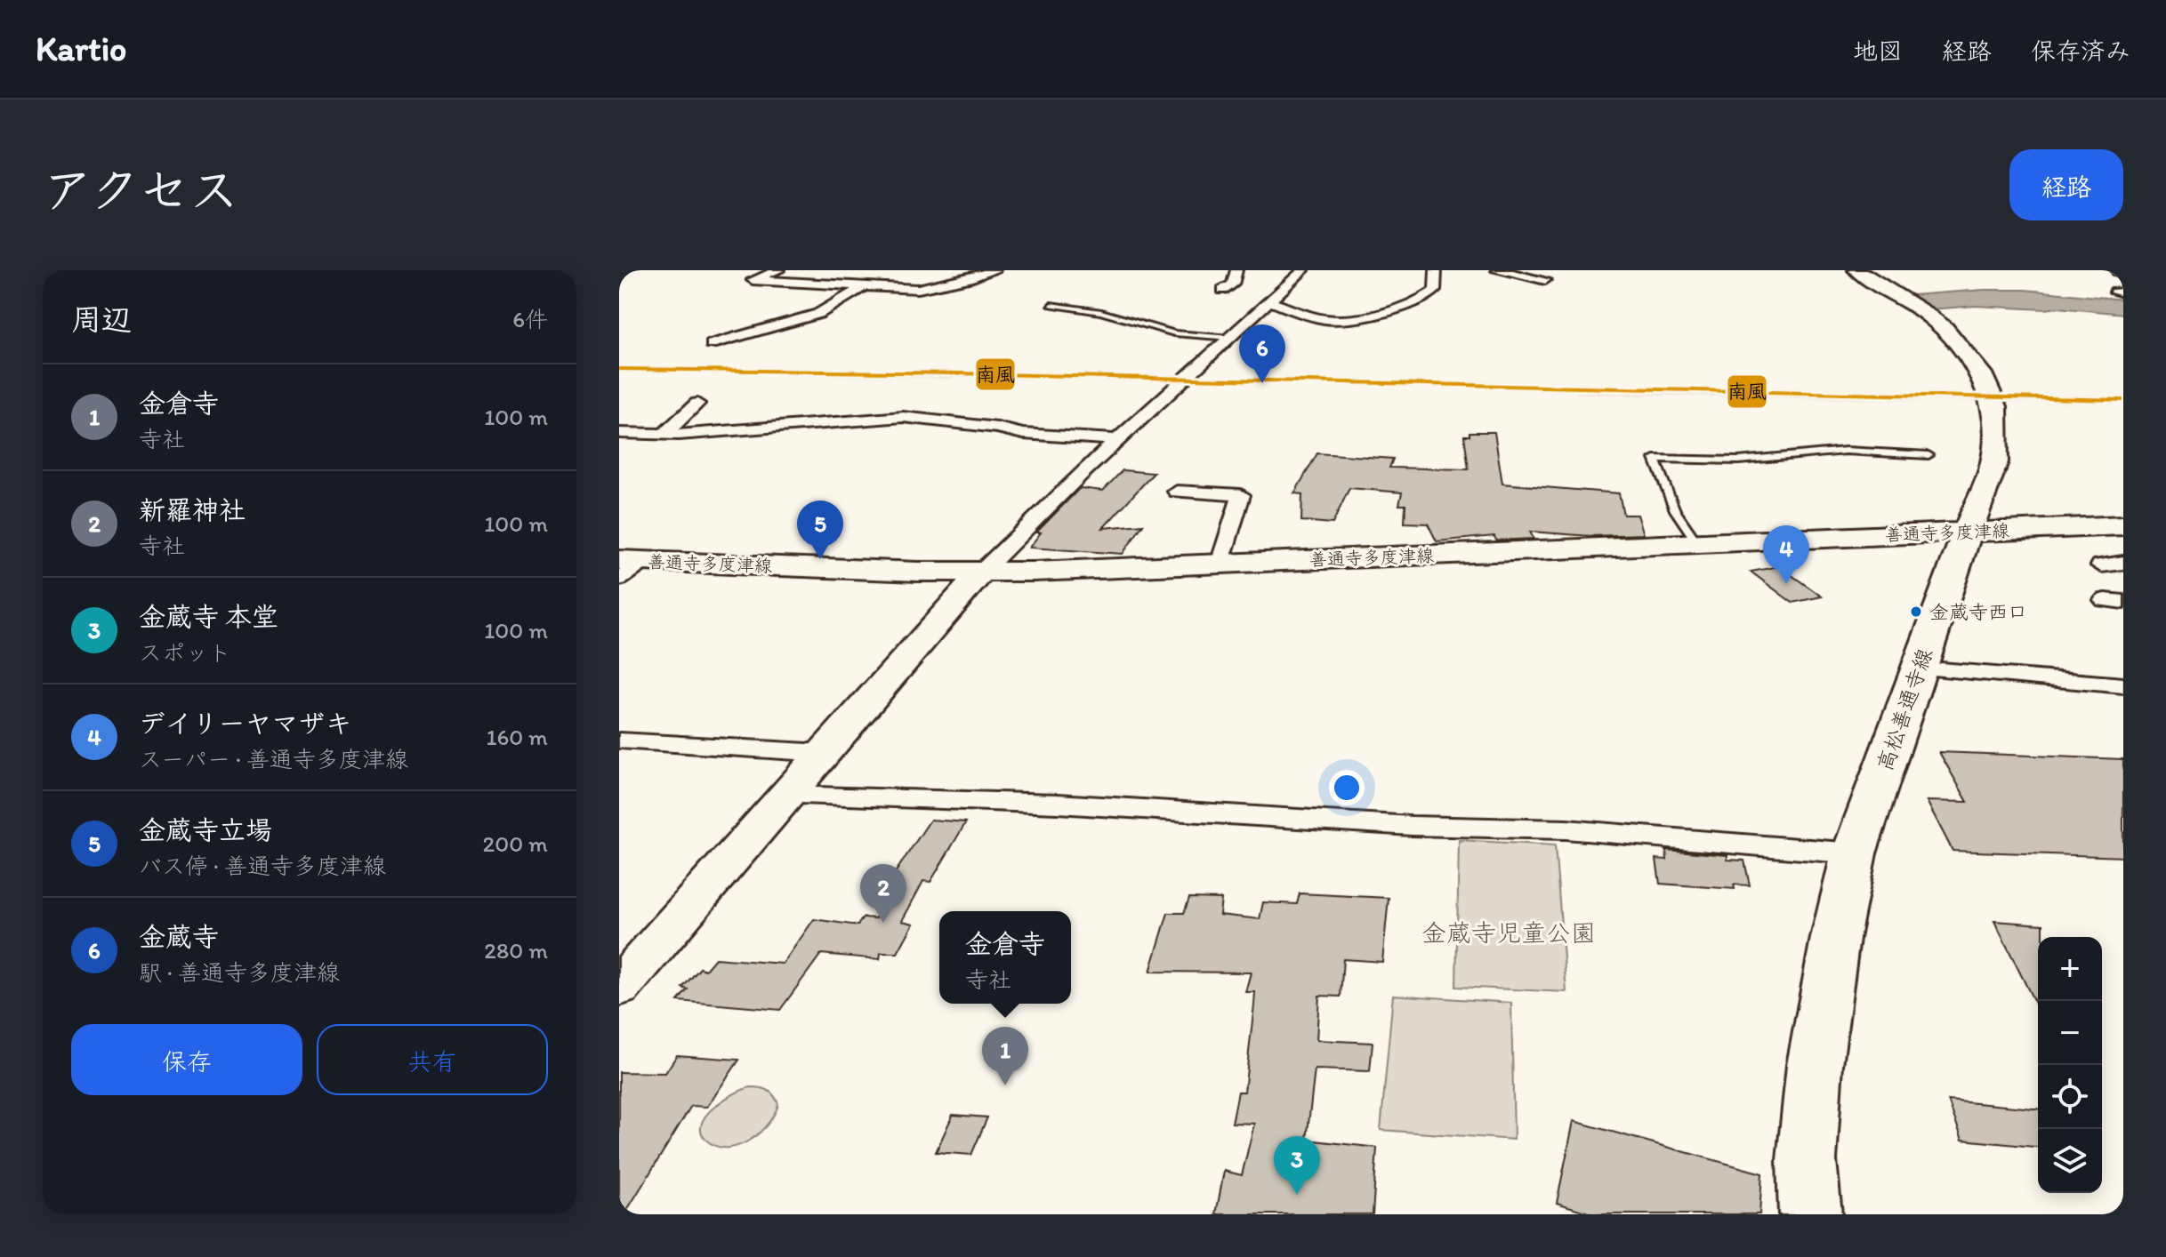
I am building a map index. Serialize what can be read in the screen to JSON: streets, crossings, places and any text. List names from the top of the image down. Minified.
{"streets":{"main road":["善通寺多度津線","高松善通寺線"]},"crossings":[["善通寺多度津線","高松善通寺線"]],"parks":["金蔵寺児童公園"],"places":["金蔵寺西口"],"lines":["transit line 南風"],"page":{"header":"Kartio","nav":["地図","経路","保存済み"],"title":"アクセス","buttons":["経路",["保存","共有"]],"heading":["周辺","6件"],"pins":["6","5","4","2","1","3"],"list":[{"mark":"1","name":"金倉寺","note":"寺社","value":"100 m"},{"mark":"2","name":"新羅神社","note":"寺社","value":"100 m"},{"mark":"3","name":"金蔵寺 本堂","note":"スポット","value":"100 m"},{"mark":"4","name":"デイリーヤマザキ","note":"スーパー · 善通寺多度津線","value":"160 m"},{"mark":"5","name":"金蔵寺立場","note":"バス停 · 善通寺多度津線","value":"200 m"},{"mark":"6","name":"金蔵寺","note":"駅 · 善通寺多度津線","value":"280 m"}],"popup":["金倉寺","寺社"],"map_buttons":["+","−"]}}
